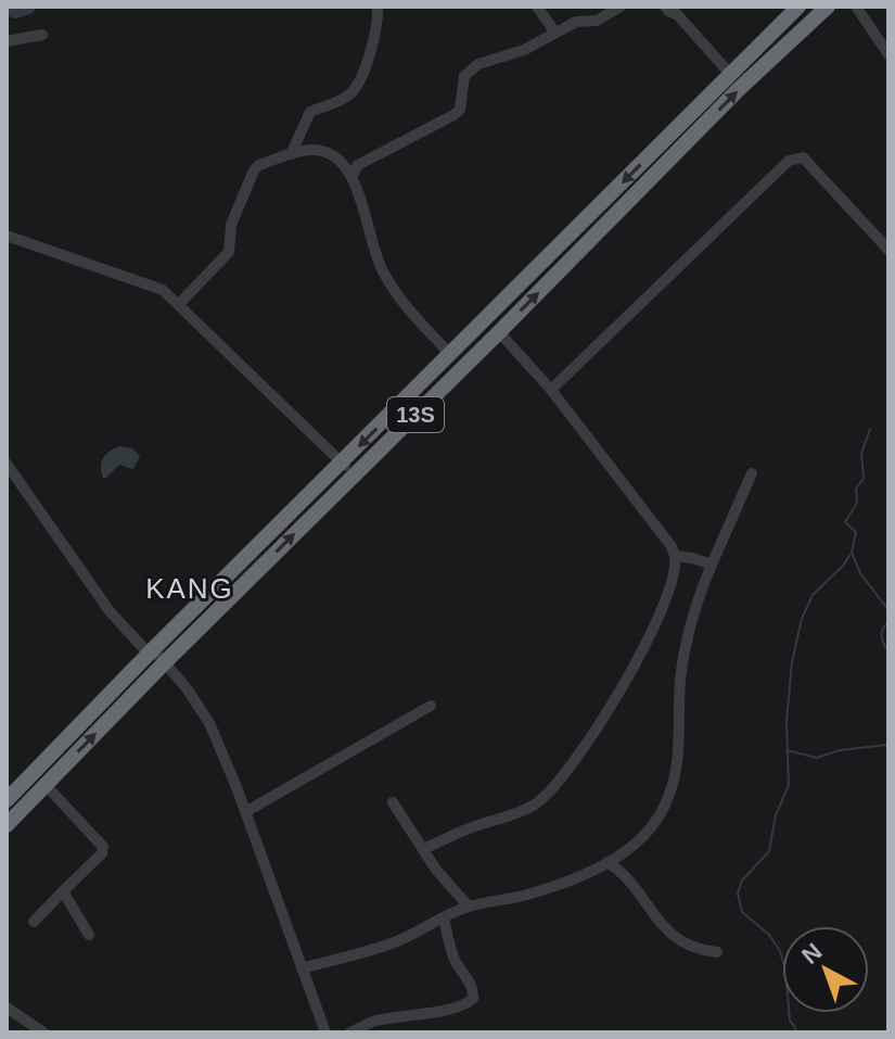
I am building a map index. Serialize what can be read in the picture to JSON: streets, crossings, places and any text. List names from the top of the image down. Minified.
{"streets":{"highway":["13S"]},"districts":["KANG"],"north":"top left"}
